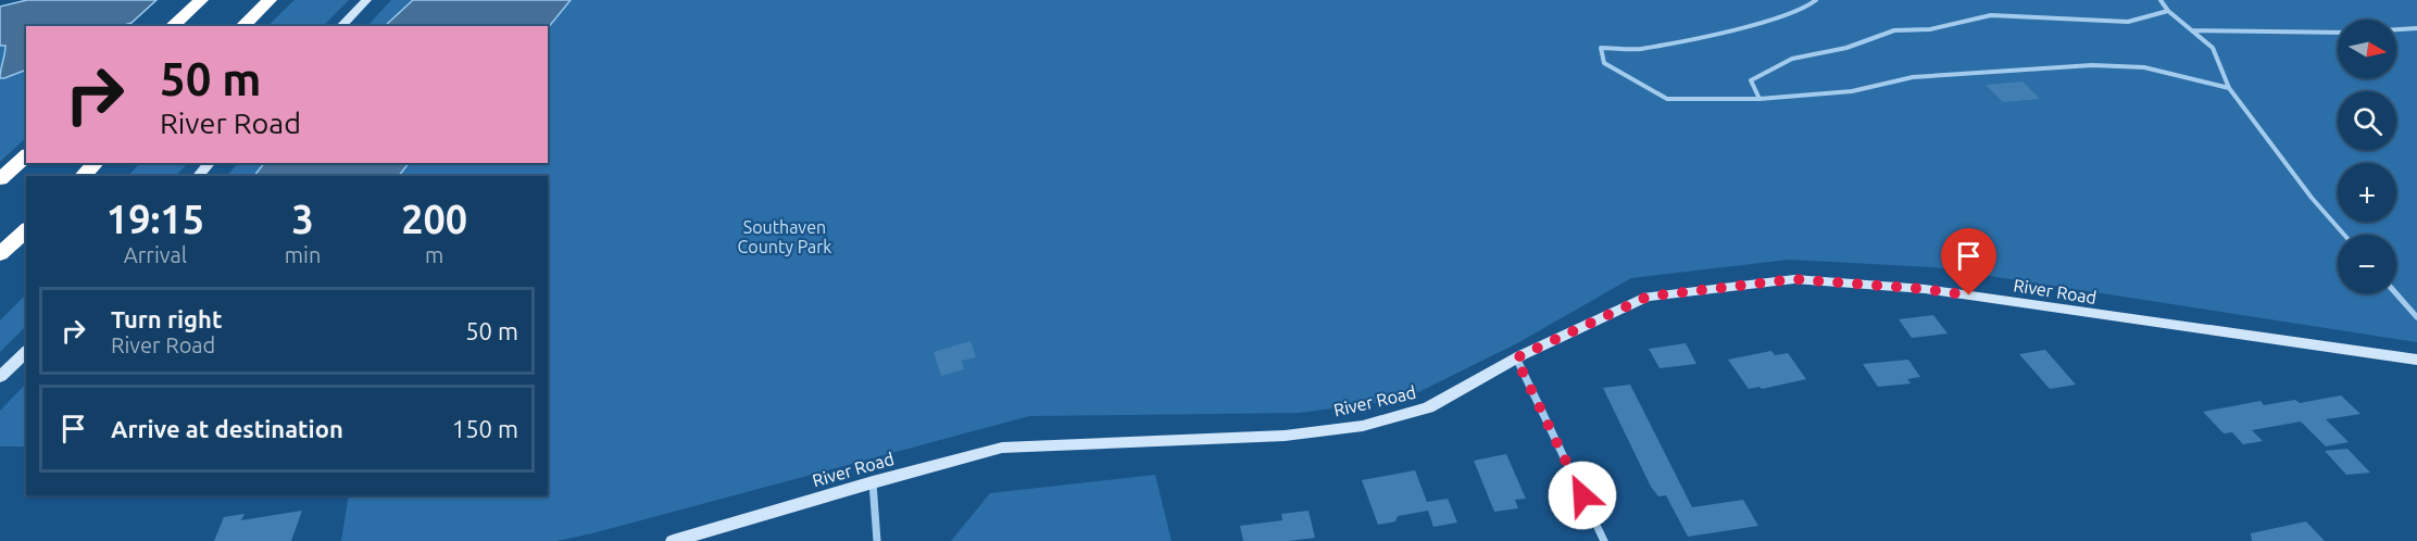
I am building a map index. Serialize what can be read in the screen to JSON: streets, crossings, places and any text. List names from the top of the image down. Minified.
{"streets":{"street":["River Road"]},"parks":["Southaven County Park"],"north":"right","page":{"map_buttons":["+","−"],"turn":["50 m","River Road"],"eta":["19:15","Arrival","3","min","200","m"],"list":[{"name":"Turn right","note":"River Road","value":"50 m"},{"name":"Arrive at destination","value":"150 m"}]}}
